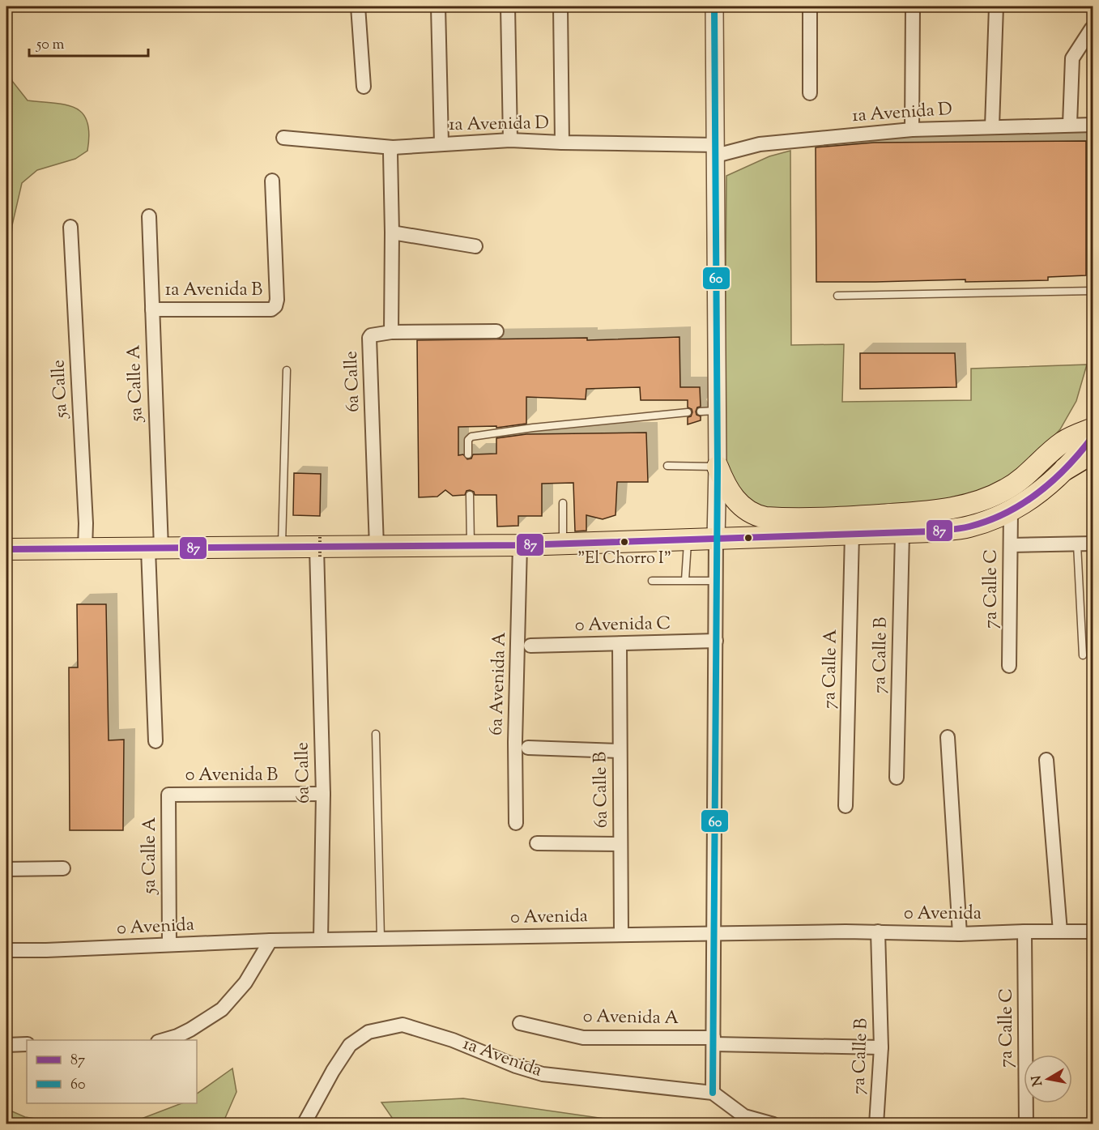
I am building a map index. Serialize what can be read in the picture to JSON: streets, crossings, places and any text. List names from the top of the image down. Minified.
{"streets":{"street":["1a Avenida D","1a Avenida B","6a Calle","5a Calle A","5a Calle","7a Calle C","0 Avenida C","7a Calle B","7a Calle A","6a Avenida A","0 Avenida B","6a Calle B","0 Avenida","0 Avenida A","1a Avenida"]},"crossings":[["1a Avenida B","5a Calle A"],["6a Calle","0 Avenida B"],["6a Calle","0 Avenida"],["5a Calle A","0 Avenida B"],["5a Calle A","0 Avenida"],["7a Calle C","0 Avenida"],["0 Avenida C","6a Calle B"],["7a Calle B","0 Avenida"],["7a Calle B","0 Avenida A"],["6a Calle B","0 Avenida"]],"places":["\"El Chorro I\""],"lines":["transit line 60","transit line 87"],"legend":["87","60"],"scale_bar":"50 m","north":"left"}
